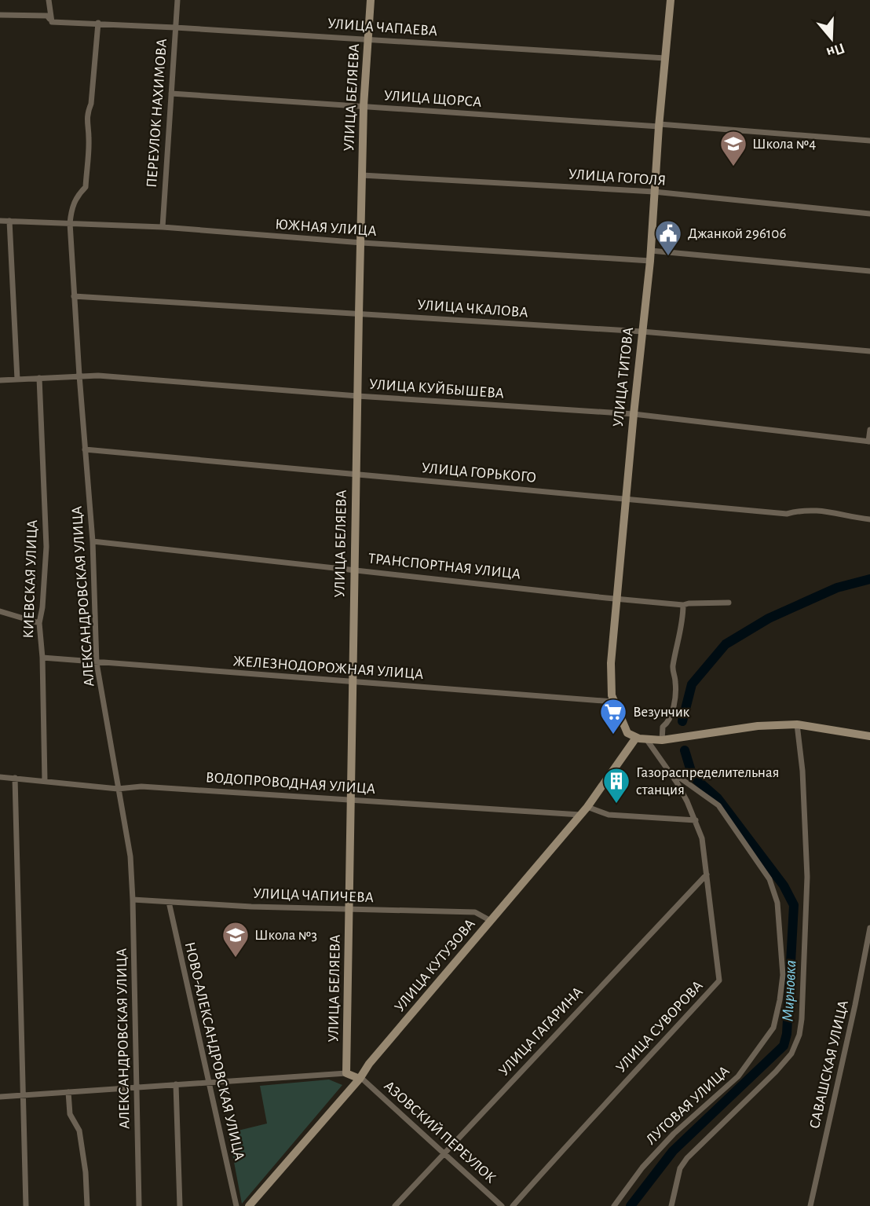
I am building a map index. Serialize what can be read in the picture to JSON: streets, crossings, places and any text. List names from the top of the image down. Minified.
{"streets":{"main road":["УЛИЦА БЕЛЯЕВА","УЛИЦА ТИТОВА","УЛИЦА КУТУЗОВА"],"street":["УЛИЦА ЧАПАЕВА","УЛИЦА ЩОРСА","ПЕРЕУЛОК НАХИМОВА","УЛИЦА ГОГОЛЯ","ЮЖНАЯ УЛИЦА","УЛИЦА ЧКАЛОВА","УЛИЦА КУЙБЫШЕВА","УЛИЦА ГОРЬКОГО","ТРАНСПОРТНАЯ УЛИЦА","КИЕВСКАЯ УЛИЦА","АЛЕКСАНДРОВСКАЯ УЛИЦА","ЖЕЛЕЗНОДОРОЖНАЯ УЛИЦА","ВОДОПРОВОДНАЯ УЛИЦА","УЛИЦА ЧАПИЧЕВА","УЛИЦА СУВОРОВА","УЛИЦА ГАГАРИНА","НОВО-АЛЕКСАНДРОВСКАЯ УЛИЦА","САВАШСКАЯ УЛИЦА","ЛУГОВАЯ УЛИЦА","АЗОВСКИЙ ПЕРЕУЛОК"]},"crossings":[["УЛИЦА ЧАПАЕВА","УЛИЦА БЕЛЯЕВА"],["УЛИЦА ЧАПАЕВА","ПЕРЕУЛОК НАХИМОВА"],["УЛИЦА ЧАПАЕВА","УЛИЦА ТИТОВА"],["УЛИЦА ЧАПАЕВА","АЛЕКСАНДРОВСКАЯ УЛИЦА"],["УЛИЦА БЕЛЯЕВА","УЛИЦА ЩОРСА"],["УЛИЦА БЕЛЯЕВА","УЛИЦА ГОГОЛЯ"],["УЛИЦА БЕЛЯЕВА","ЮЖНАЯ УЛИЦА"],["УЛИЦА БЕЛЯЕВА","УЛИЦА ЧКАЛОВА"],["УЛИЦА БЕЛЯЕВА","УЛИЦА КУЙБЫШЕВА"],["УЛИЦА БЕЛЯЕВА","УЛИЦА ГОРЬКОГО"],["УЛИЦА БЕЛЯЕВА","ТРАНСПОРТНАЯ УЛИЦА"],["УЛИЦА БЕЛЯЕВА","ЖЕЛЕЗНОДОРОЖНАЯ УЛИЦА"],["УЛИЦА БЕЛЯЕВА","ВОДОПРОВОДНАЯ УЛИЦА"],["УЛИЦА БЕЛЯЕВА","УЛИЦА ЧАПИЧЕВА"],["УЛИЦА ЩОРСА","ПЕРЕУЛОК НАХИМОВА"],["УЛИЦА ЩОРСА","УЛИЦА ТИТОВА"],["ПЕРЕУЛОК НАХИМОВА","ЮЖНАЯ УЛИЦА"],["УЛИЦА ГОГОЛЯ","УЛИЦА ТИТОВА"],["ЮЖНАЯ УЛИЦА","УЛИЦА ТИТОВА"],["ЮЖНАЯ УЛИЦА","АЛЕКСАНДРОВСКАЯ УЛИЦА"],["УЛИЦА ЧКАЛОВА","УЛИЦА ТИТОВА"],["УЛИЦА ЧКАЛОВА","АЛЕКСАНДРОВСКАЯ УЛИЦА"],["УЛИЦА ТИТОВА","УЛИЦА КУЙБЫШЕВА"],["УЛИЦА ТИТОВА","УЛИЦА ГОРЬКОГО"],["УЛИЦА ТИТОВА","ТРАНСПОРТНАЯ УЛИЦА"],["УЛИЦА ТИТОВА","ЖЕЛЕЗНОДОРОЖНАЯ УЛИЦА"],["УЛИЦА ТИТОВА","УЛИЦА КУТУЗОВА"],["УЛИЦА КУЙБЫШЕВА","КИЕВСКАЯ УЛИЦА"],["УЛИЦА КУЙБЫШЕВА","АЛЕКСАНДРОВСКАЯ УЛИЦА"],["УЛИЦА ГОРЬКОГО","АЛЕКСАНДРОВСКАЯ УЛИЦА"],["ТРАНСПОРТНАЯ УЛИЦА","АЛЕКСАНДРОВСКАЯ УЛИЦА"],["КИЕВСКАЯ УЛИЦА","ЖЕЛЕЗНОДОРОЖНАЯ УЛИЦА"],["КИЕВСКАЯ УЛИЦА","ВОДОПРОВОДНАЯ УЛИЦА"],["АЛЕКСАНДРОВСКАЯ УЛИЦА","ЖЕЛЕЗНОДОРОЖНАЯ УЛИЦА"],["АЛЕКСАНДРОВСКАЯ УЛИЦА","ВОДОПРОВОДНАЯ УЛИЦА"],["АЛЕКСАНДРОВСКАЯ УЛИЦА","УЛИЦА ЧАПИЧЕВА"],["ВОДОПРОВОДНАЯ УЛИЦА","УЛИЦА КУТУЗОВА"],["УЛИЦА ЧАПИЧЕВА","УЛИЦА КУТУЗОВА"],["УЛИЦА ЧАПИЧЕВА","НОВО-АЛЕКСАНДРОВСКАЯ УЛИЦА"],["УЛИЦА КУТУЗОВА","АЗОВСКИЙ ПЕРЕУЛОК"],["УЛИЦА СУВОРОВА","УЛИЦА ГАГАРИНА"],["УЛИЦА СУВОРОВА","ЛУГОВАЯ УЛИЦА"],["УЛИЦА ГАГАРИНА","АЗОВСКИЙ ПЕРЕУЛОК"]],"water":["Мирновка"],"places":{"school or university":["Школа №4","Школа №3"],"public building":["Джанкой 296106"],"supermarket":["Везунчик"],"building":["Газораспределительная станция"]},"north":"bottom"}
